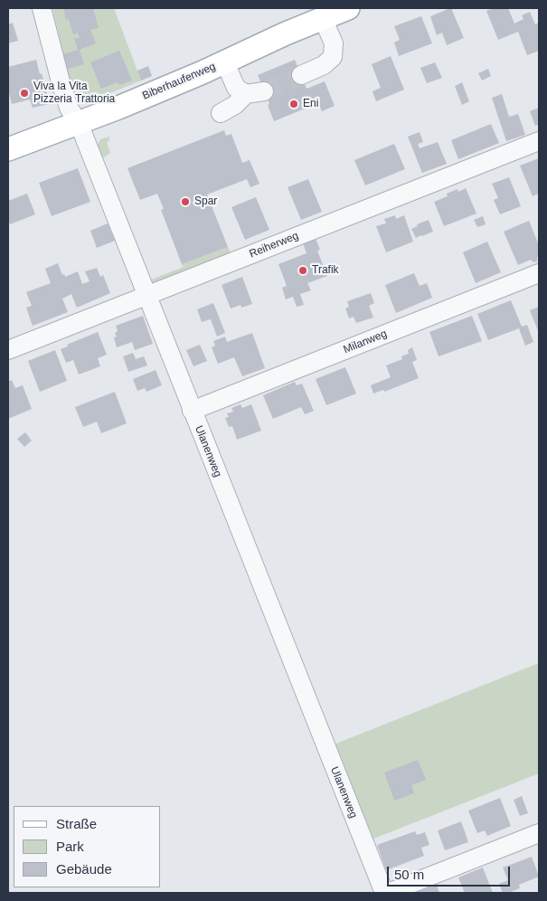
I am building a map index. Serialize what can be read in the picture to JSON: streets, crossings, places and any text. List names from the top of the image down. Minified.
{"streets":{"main road":["Biberhaufenweg"],"street":["Reiherweg","Milanweg","Ulanenweg"]},"crossings":[["Biberhaufenweg","Ulanenweg"],["Reiherweg","Ulanenweg"],["Milanweg","Ulanenweg"]],"places":["Viva la Vita Pizzeria Trattoria","Eni","Spar","Trafik"],"legend":["Straße","Park","Gebäude"],"scale_bar":"50 m"}
